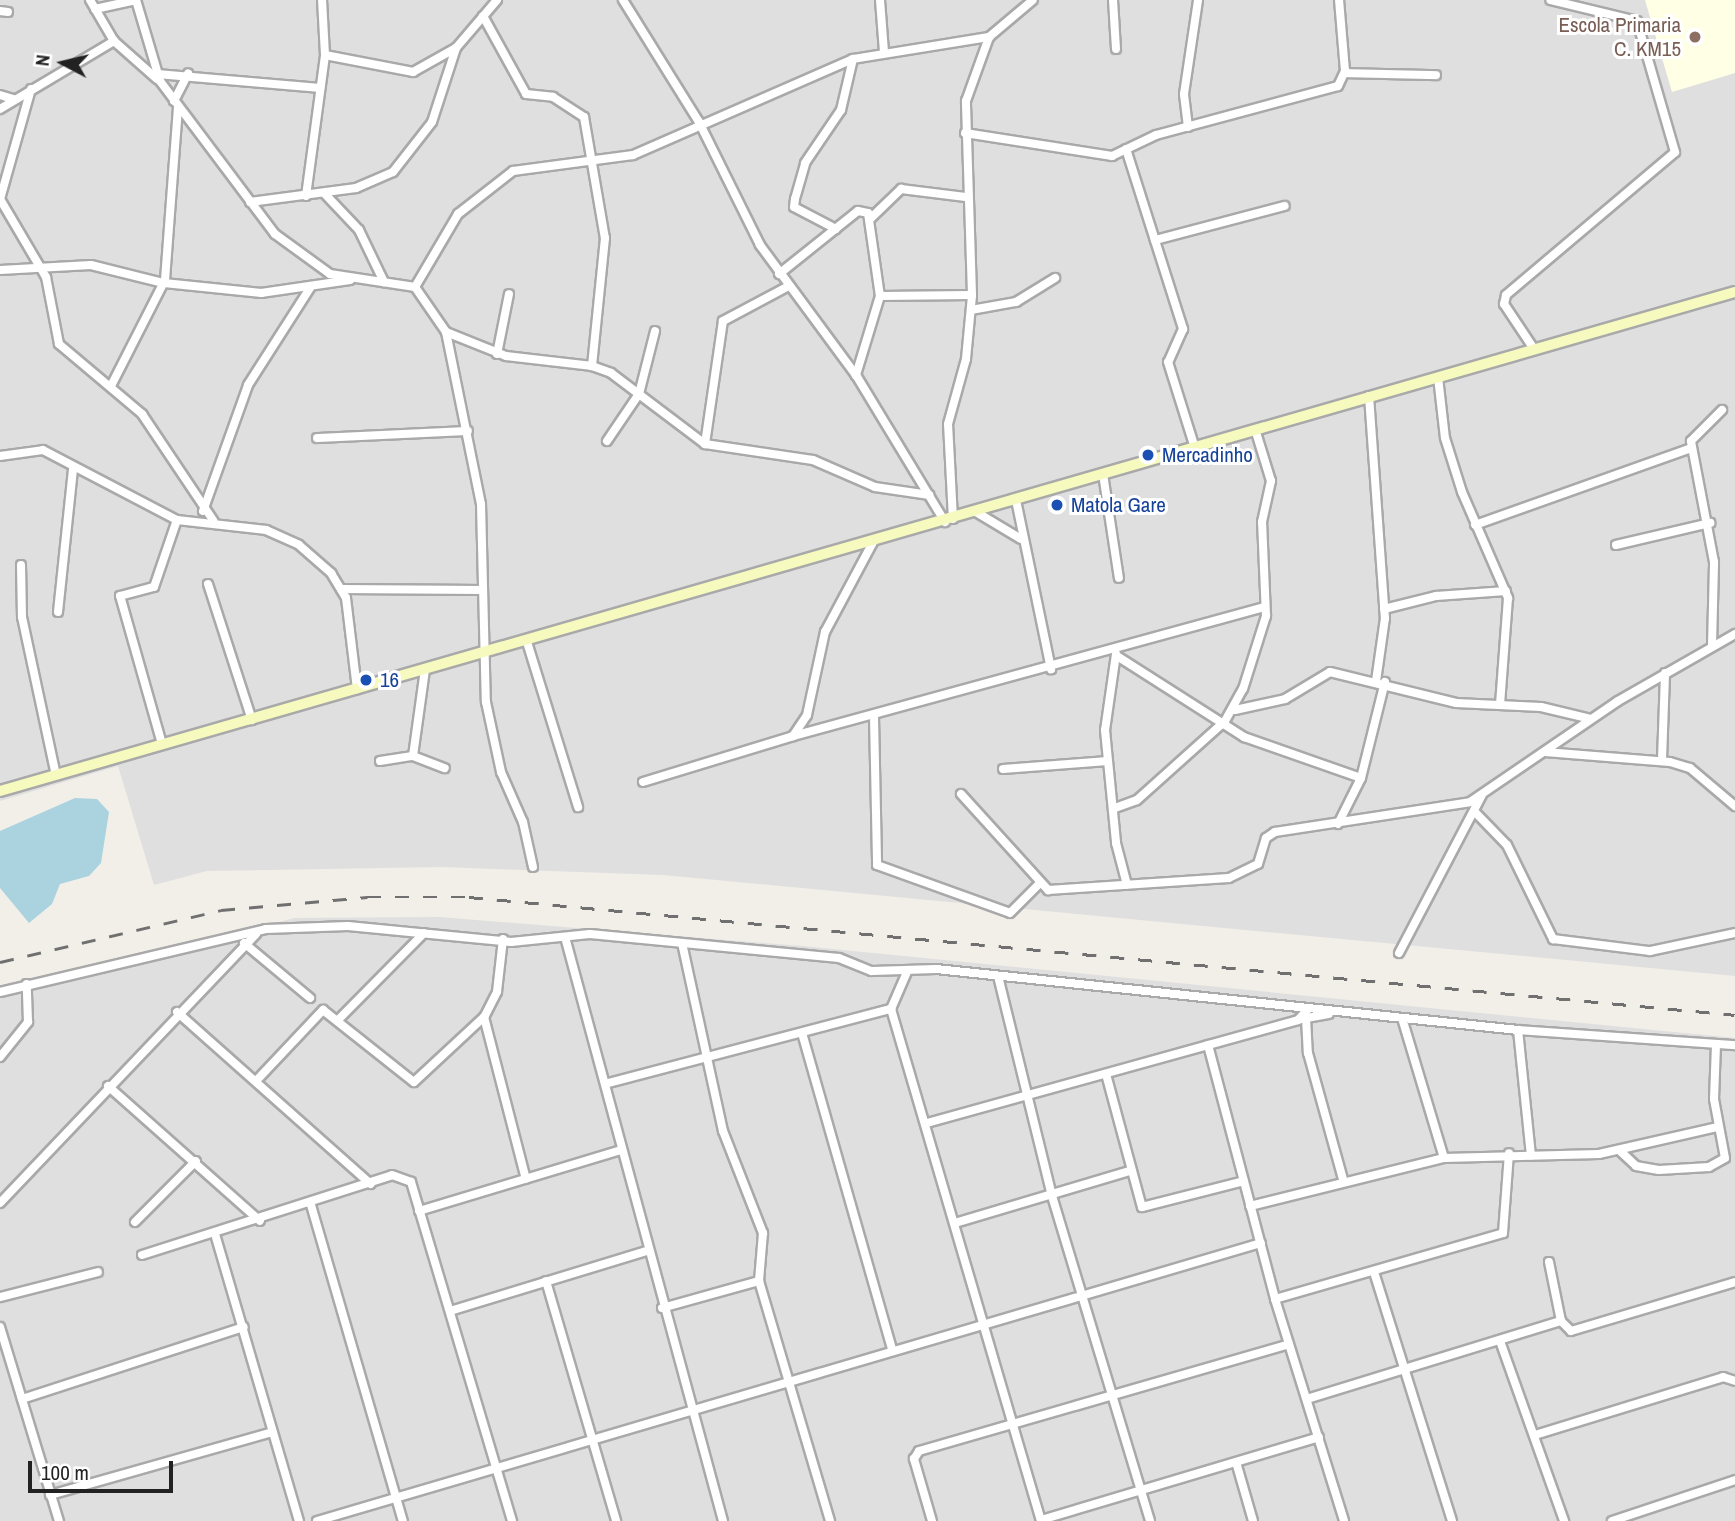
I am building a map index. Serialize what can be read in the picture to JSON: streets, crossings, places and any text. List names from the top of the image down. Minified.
{"places":["Escola Primaria C. KM15","Mercadinho","Matola Gare","16"],"scale_bar":"100 m","north":"left"}
